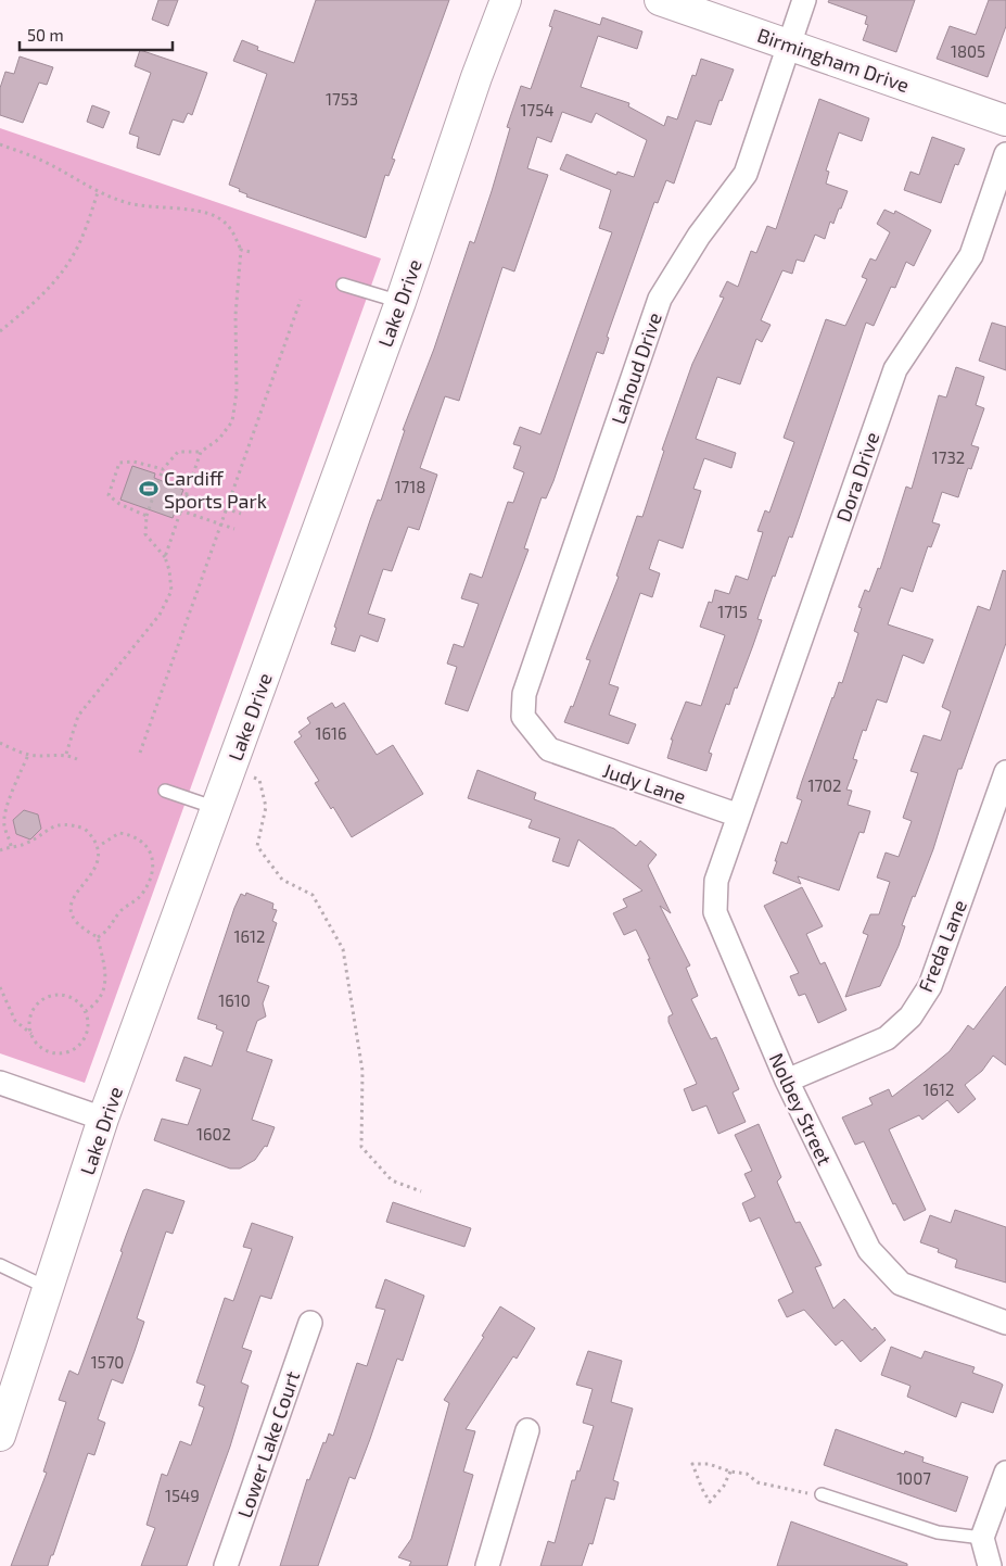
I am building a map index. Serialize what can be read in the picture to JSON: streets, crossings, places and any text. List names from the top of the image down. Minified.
{"streets":{"main road":["Birmingham Drive","Lake Drive"],"street":["Lahoud Drive","Dora Drive","Judy Lane","Freda Lane","Nolbey Street","Lower Lake Court"]},"crossings":[["Birmingham Drive","Lahoud Drive"],["Lahoud Drive","Judy Lane"],["Dora Drive","Judy Lane"],["Dora Drive","Nolbey Street"],["Judy Lane","Nolbey Street"],["Freda Lane","Nolbey Street"]],"places":{"sports":["Cardiff Sports Park"]},"house_numbers":["1805","1753","1754","1732","1718","1715","1616","1702","1612","1610","1612","1602","1570","1007","1549"],"scale_bar":"50 m"}
